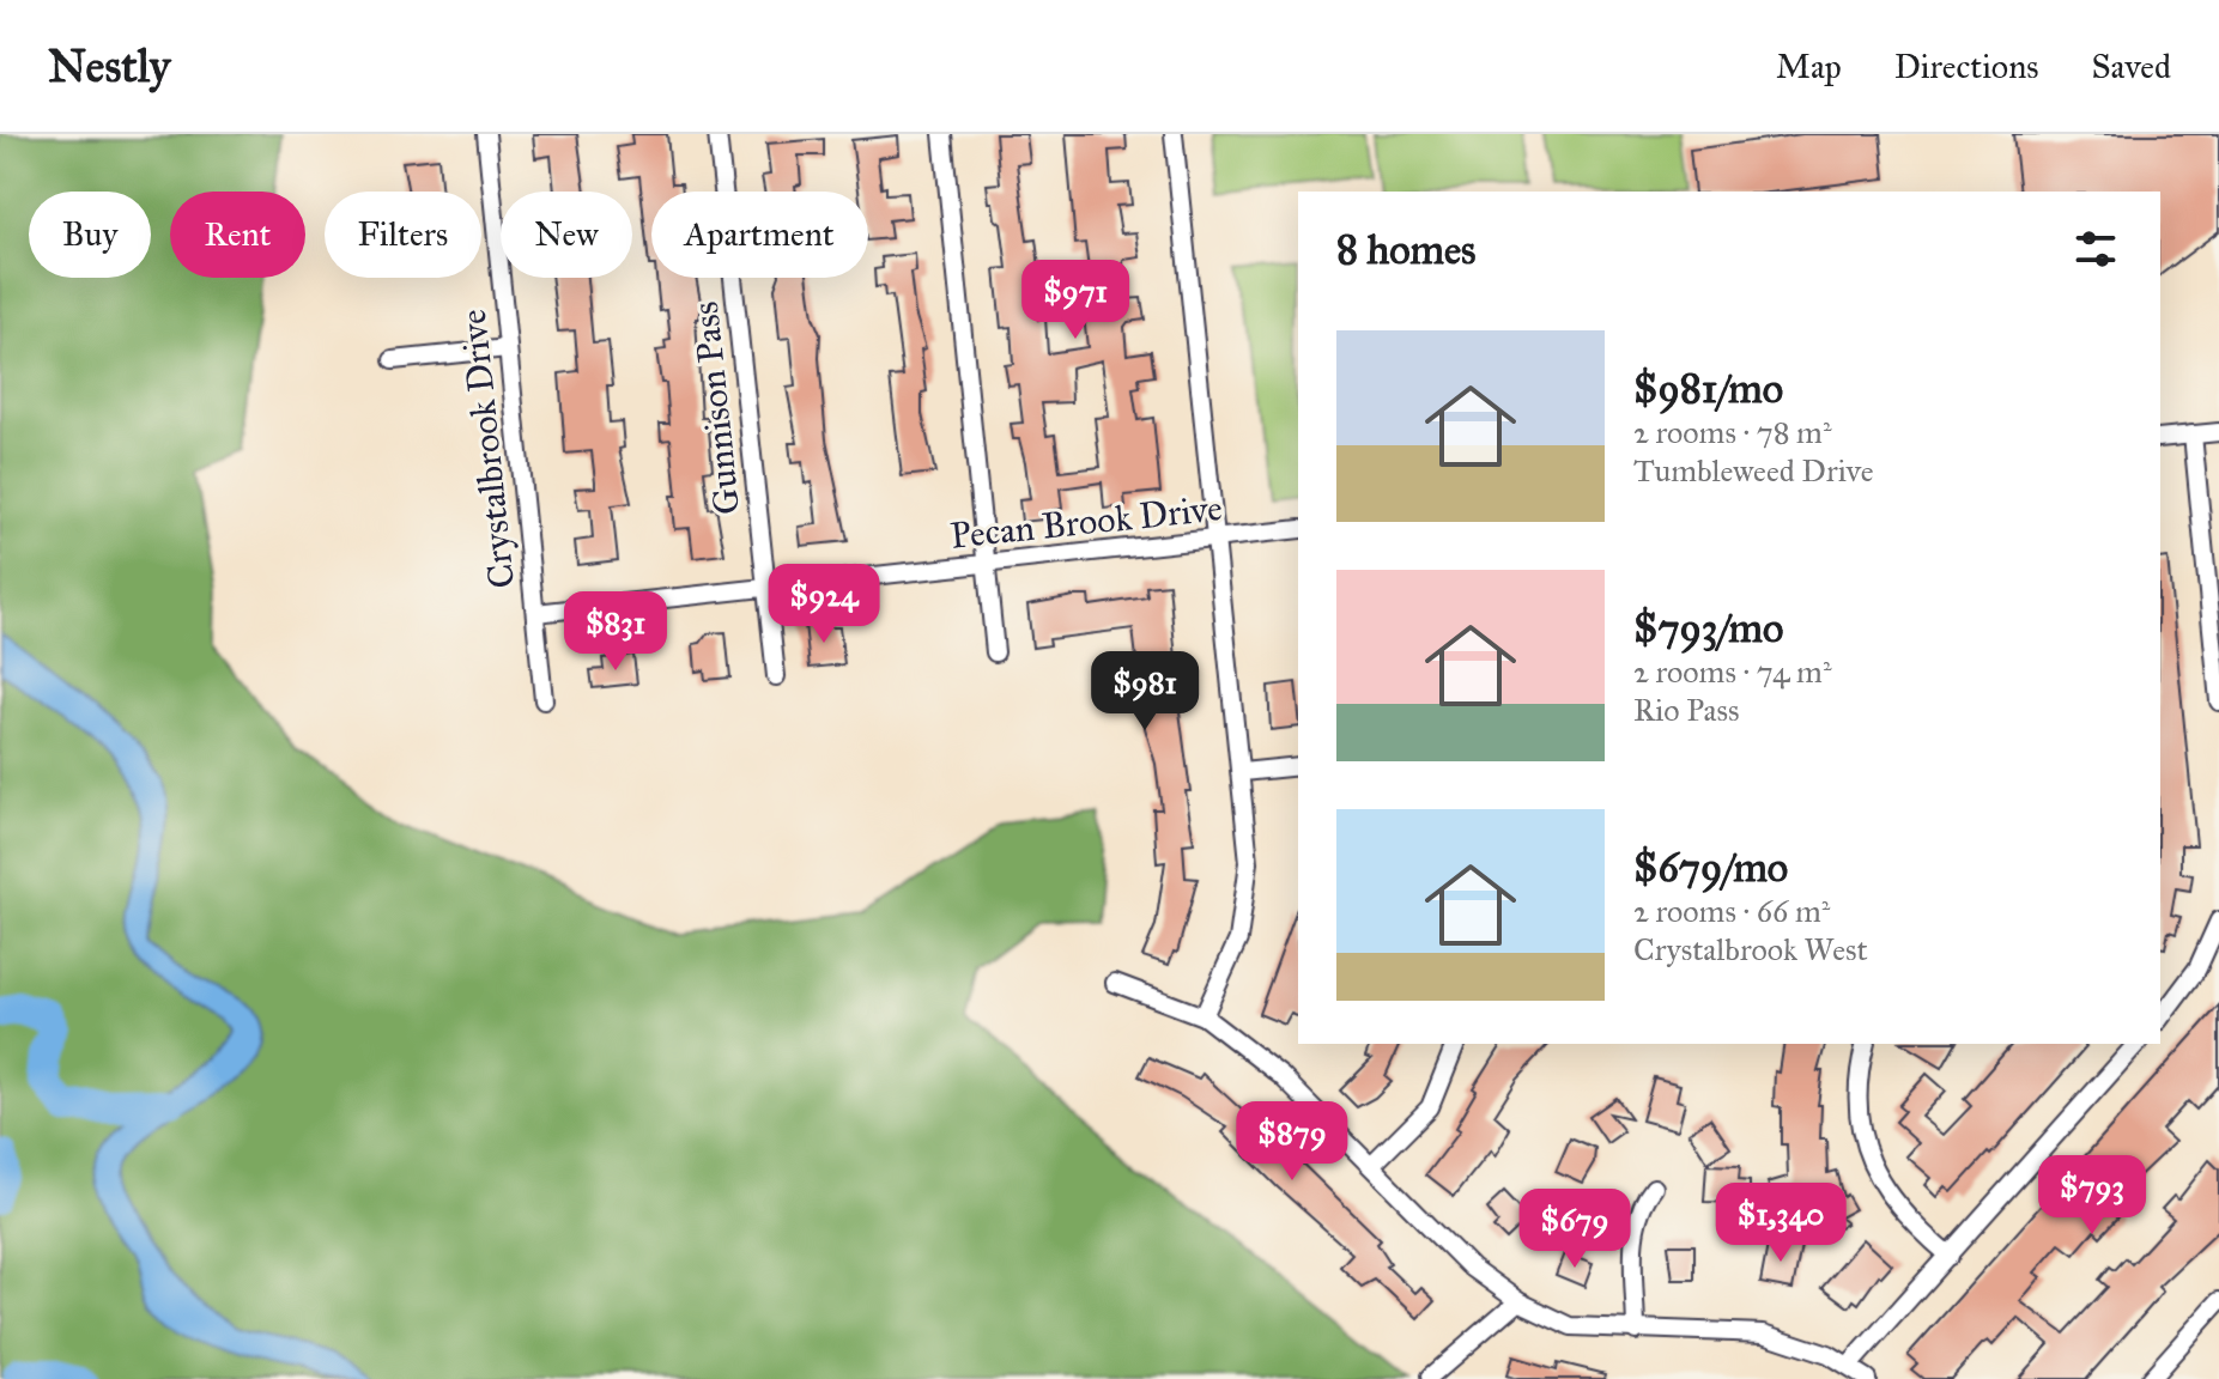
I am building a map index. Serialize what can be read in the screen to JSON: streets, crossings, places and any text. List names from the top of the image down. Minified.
{"streets":{"street":["Gunnison Pass","Crystalbrook Drive","Pecan Brook Drive"]},"crossings":[["Gunnison Pass","Pecan Brook Drive"],["Crystalbrook Drive","Pecan Brook Drive"]],"page":{"header":"Nestly","nav":["Map","Directions","Saved"],"chip":["Buy","Rent","Filters","New","Apartment"],"heading":"8 homes","price":["$971","$924","$831","$981","$879","$793","$1,340","$679"],"list":[{"name":"$981/mo","note":"2 rooms · 78 m² · Tumbleweed Drive"},{"name":"$793/mo","note":"2 rooms · 74 m² · Rio Pass"},{"name":"$679/mo","note":"2 rooms · 66 m² · Crystalbrook West"}]}}
